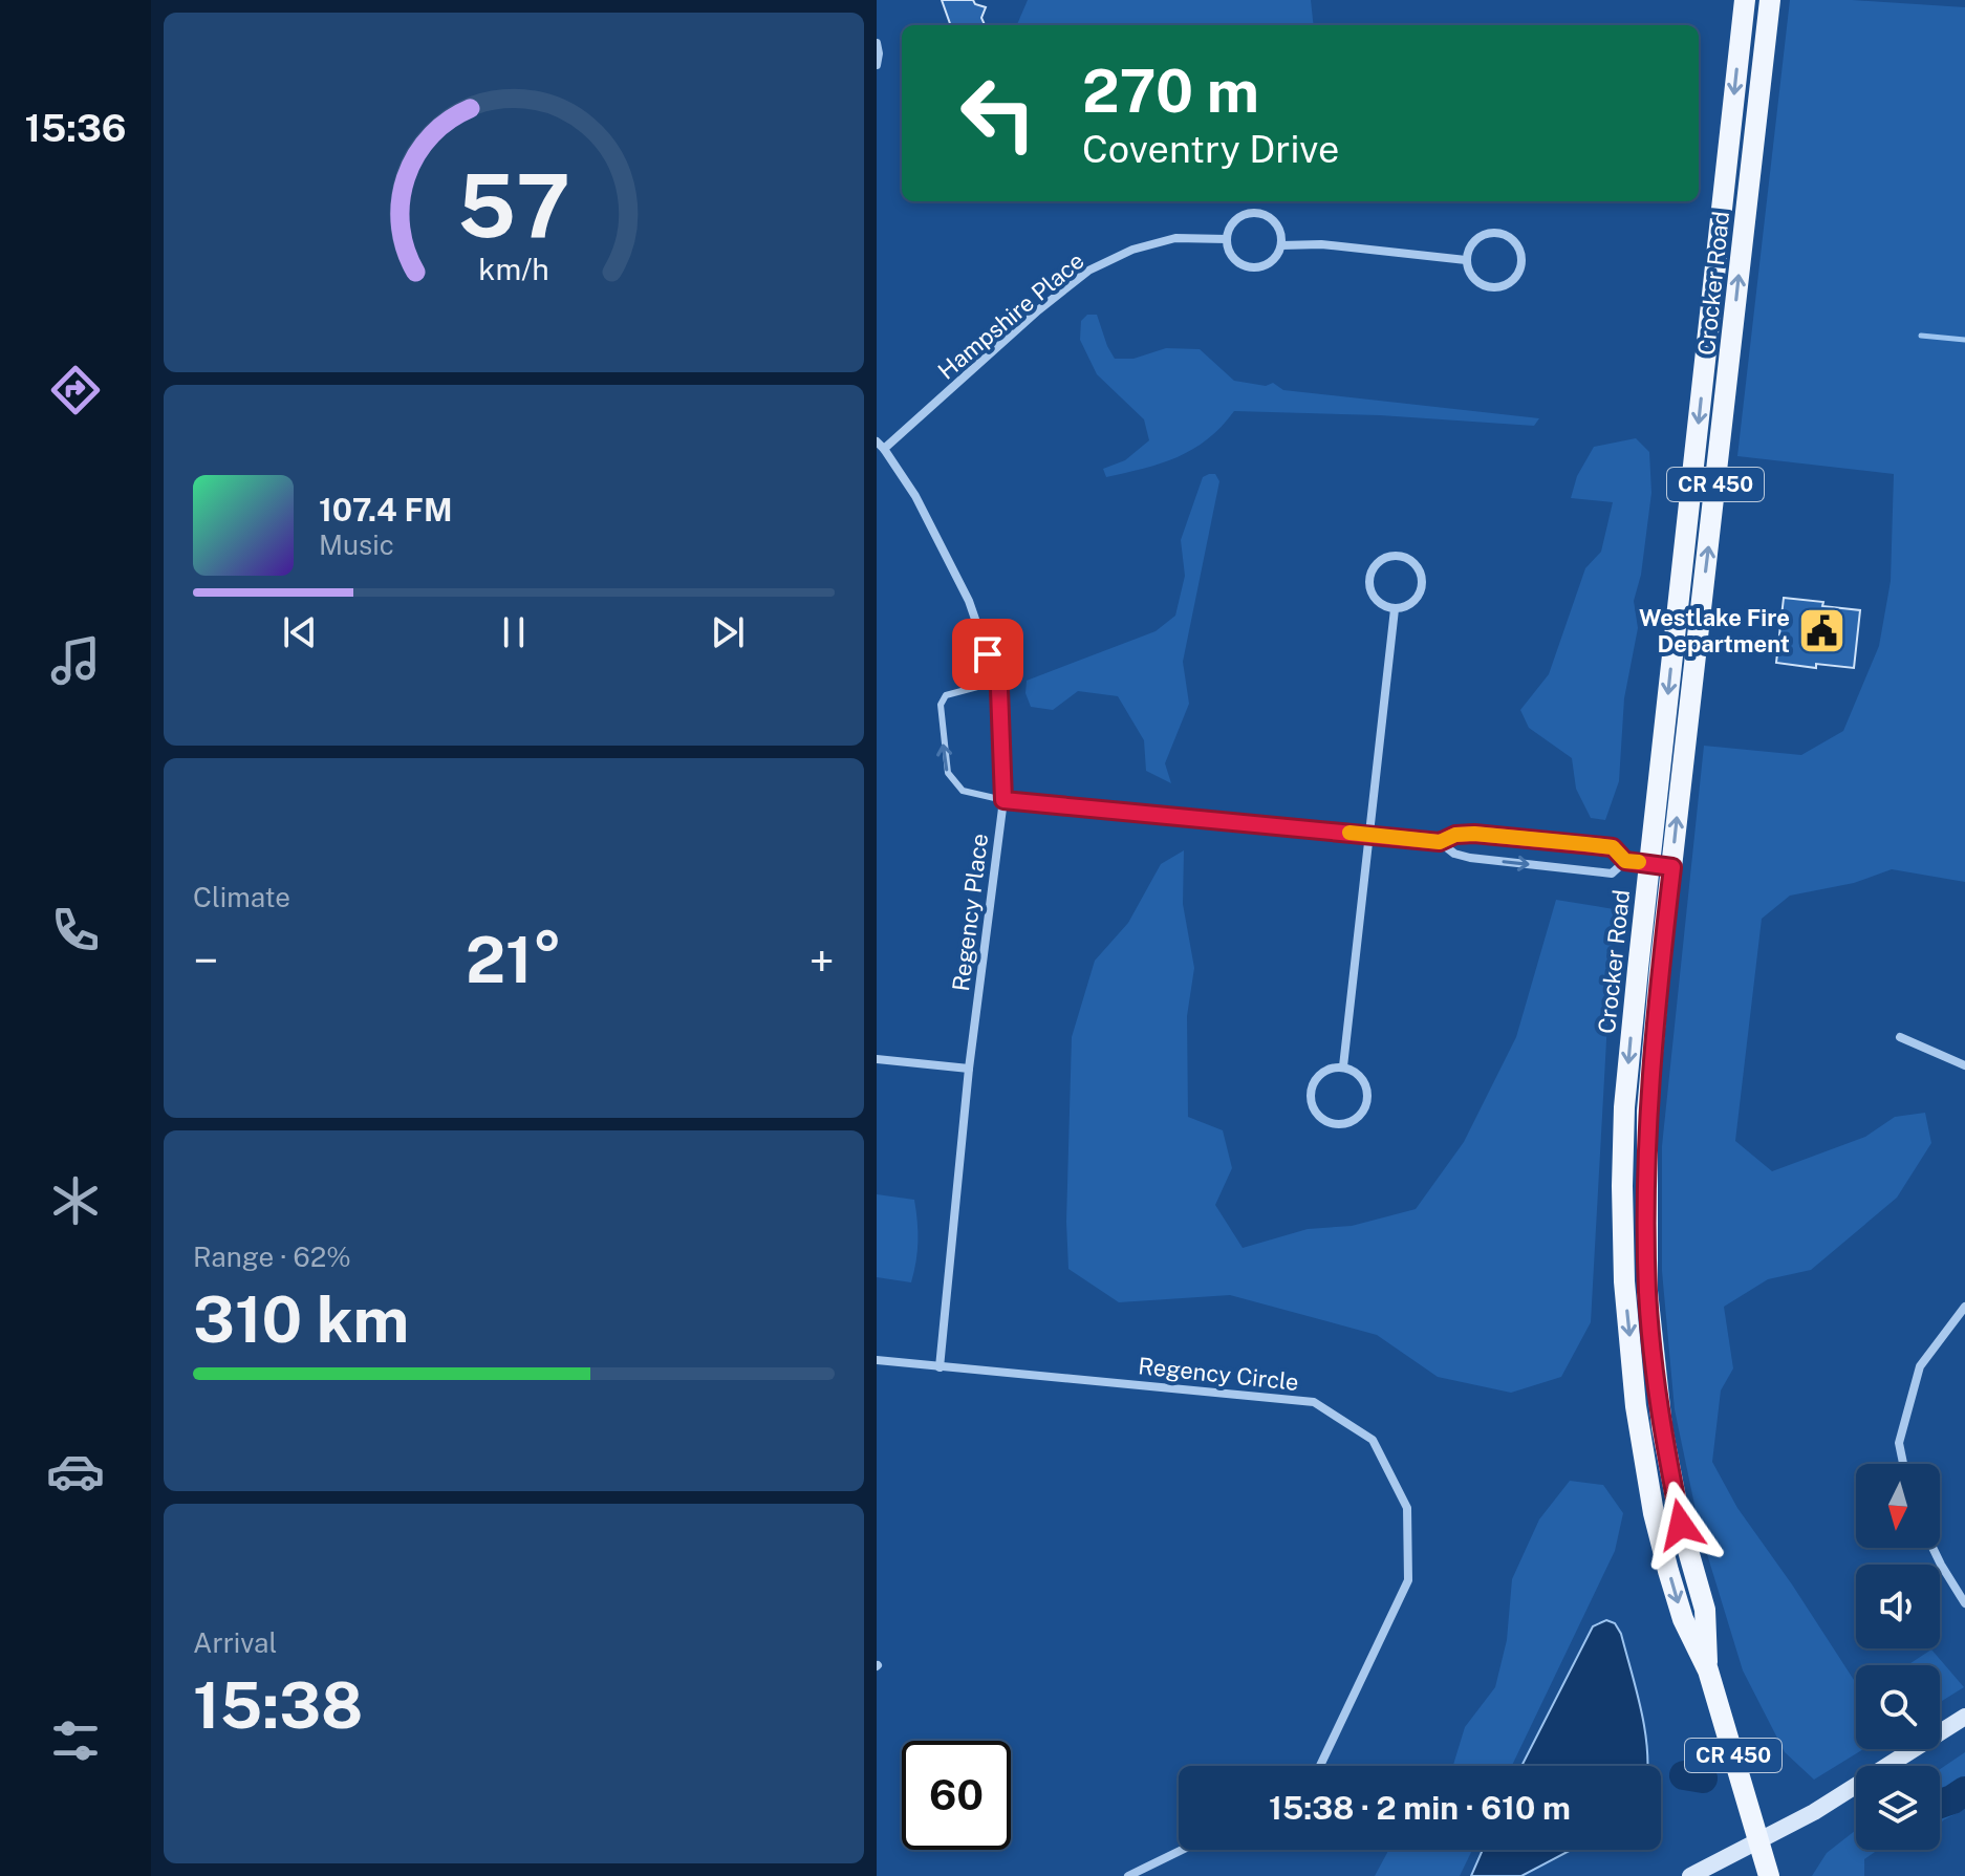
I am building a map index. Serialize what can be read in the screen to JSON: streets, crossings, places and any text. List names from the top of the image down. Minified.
{"streets":{"main road":["Crocker Road","CR 450"],"street":["Hampshire Place","Regency Place","Regency Circle"]},"crossings":[["Hampshire Place","Regency Place"],["Regency Place","Regency Circle"]],"places":{"public building":["Westlake Fire Department"]},"north":"bottom","page":{"tabs":"15:36","turn":["270 m","Coventry Drive"],"song":["107.4 FM","Music"],"tile":["Climate",["Range · 62%","310 km"],["Arrival","15:38"]],"heat":["−","21°","+"],"limit":"60","trip":"15:38 · 2 min · 610 m","gauge":["57","km/h"]}}
